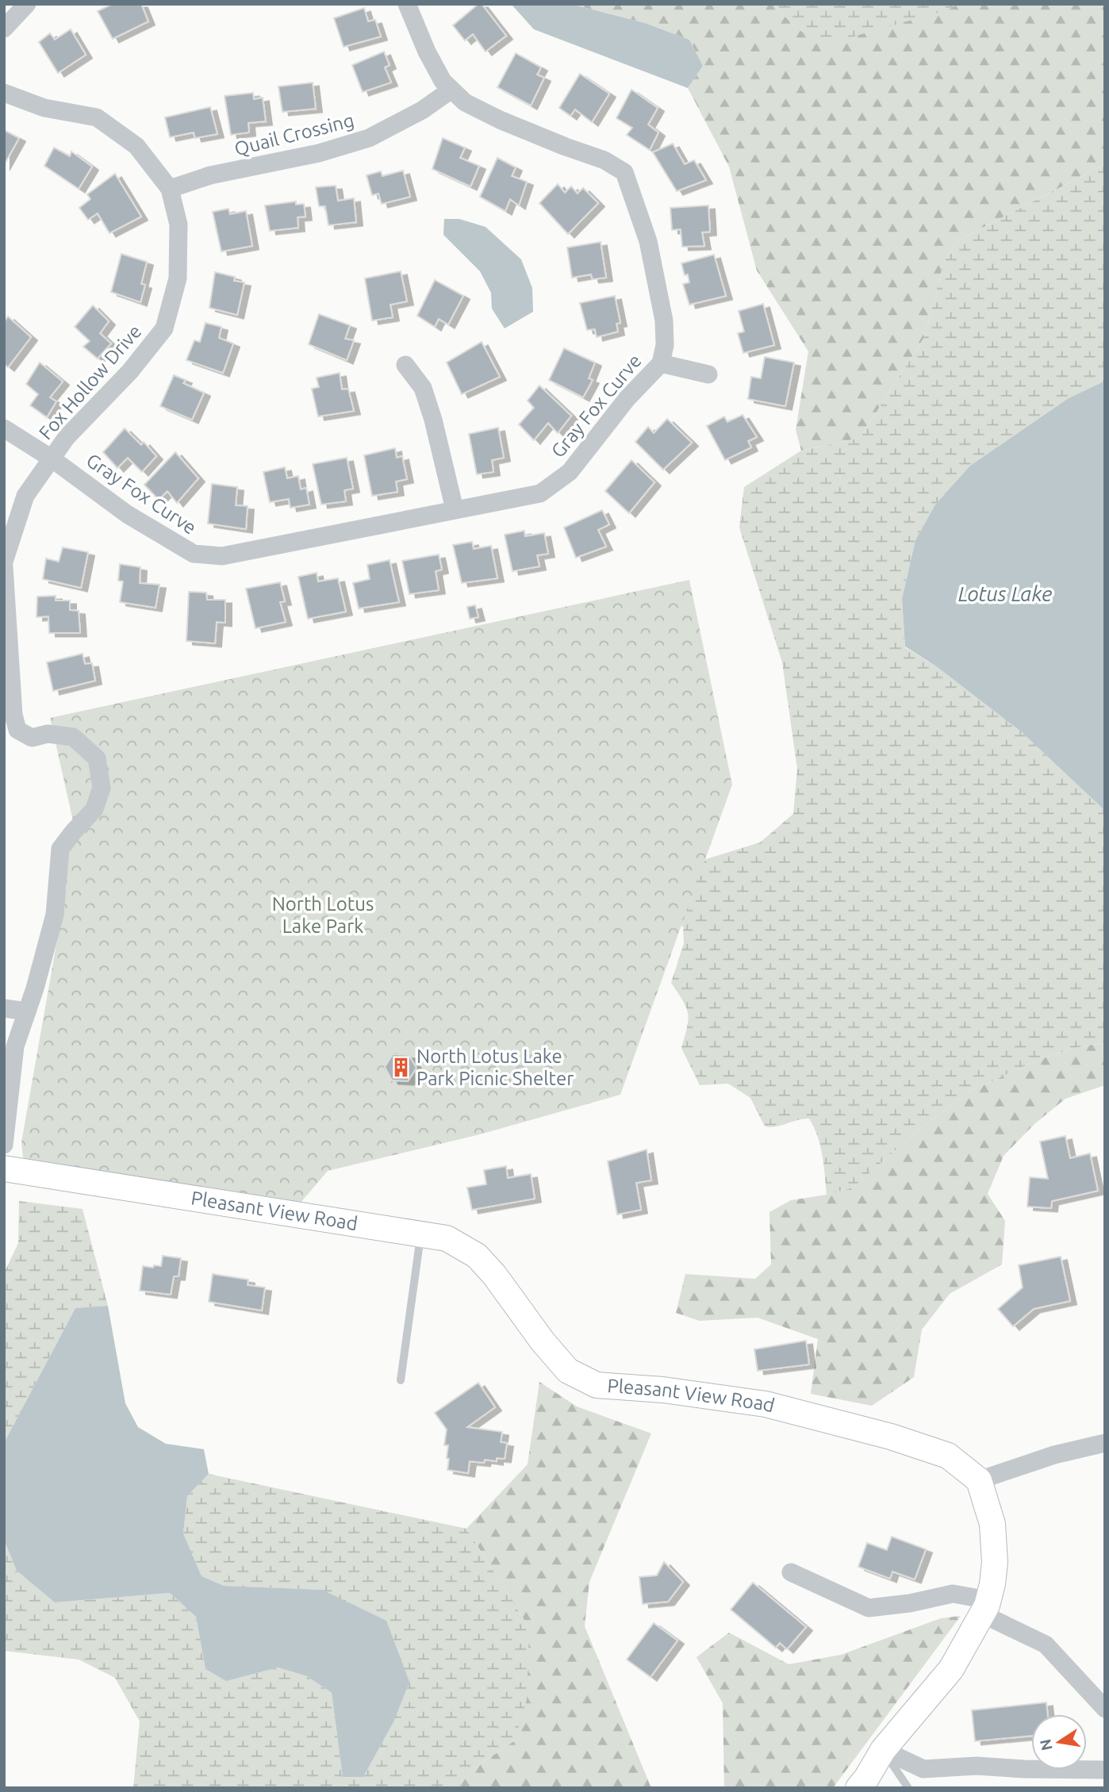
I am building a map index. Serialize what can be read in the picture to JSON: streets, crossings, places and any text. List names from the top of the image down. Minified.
{"streets":{"street":["Quail Crossing","Fox Hollow Drive","Gray Fox Curve","Pleasant View Road"]},"crossings":[["Quail Crossing","Fox Hollow Drive"],["Quail Crossing","Gray Fox Curve"],["Fox Hollow Drive","Gray Fox Curve"]],"water":["Lotus Lake"],"parks":["North Lotus Lake Park"],"places":{"building":["North Lotus Lake Park Picnic Shelter"]},"north":"left"}
